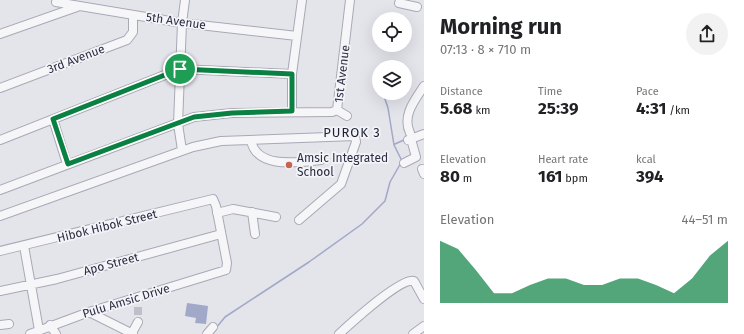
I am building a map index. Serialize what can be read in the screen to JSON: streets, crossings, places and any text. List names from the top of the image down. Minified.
{"streets":{"street":["5th Avenue","3rd Avenue","1st Avenue","Hibok Hibok Street","Apo Street","Pulu Amsic Drive"]},"crossings":[["5th Avenue","3rd Avenue"],["Apo Street","Pulu Amsic Drive"]],"districts":["PUROK 3"],"places":["Amsic Integrated School"],"page":{"heading":["Morning run","07:13 · 8 × 710 m"],"stats":[["Distance","5.68 km"],["Time","25:39"],["Pace","4:31 /km"],["Elevation","80 m"],["Heart rate","161 bpm"],["kcal","394"]],"chart":["Elevation","44–51 m"]}}
